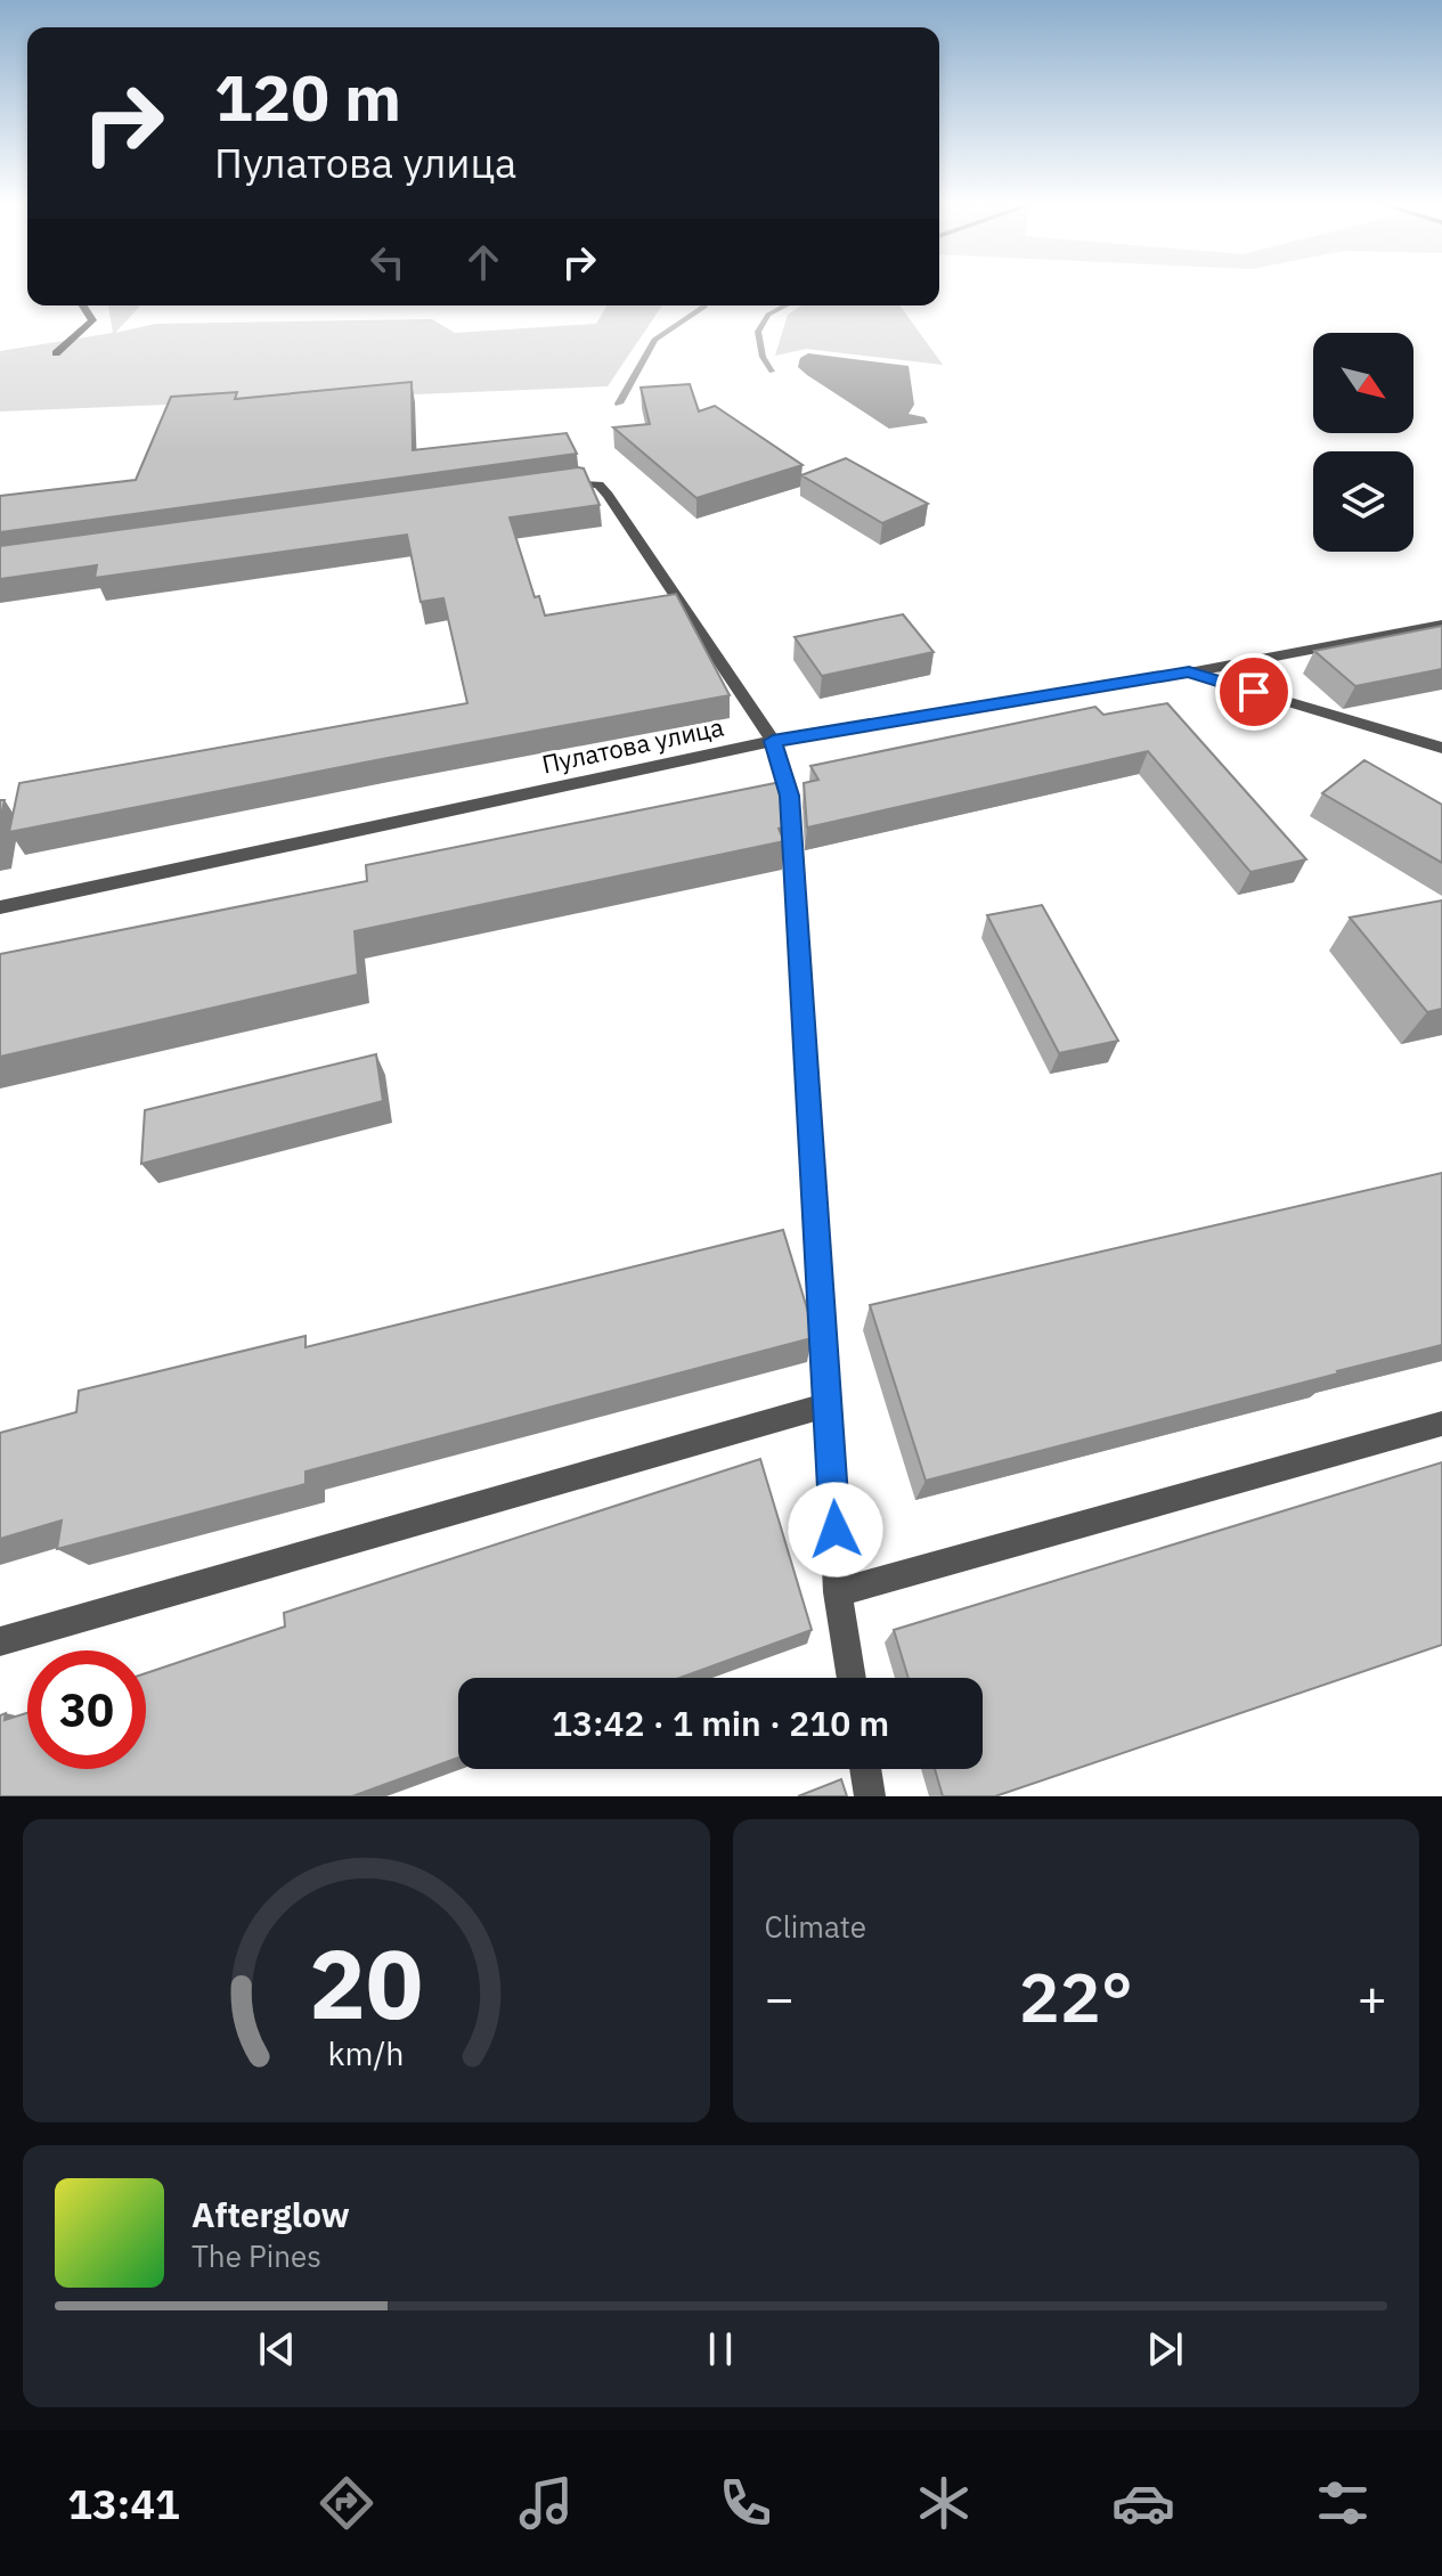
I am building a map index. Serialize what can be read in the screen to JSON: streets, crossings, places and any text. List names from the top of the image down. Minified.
{"streets":{"street":["Пулатова улица"]},"north":"bottom right","page":{"turn":["120 m","Пулатова улица"],"limit":"30","trip":"13:42 · 1 min · 210 m","tile":"Climate","heat":["−","22°","+"],"song":["Afterglow","The Pines"],"tabs":"13:41","gauge":["20","km/h"]}}
